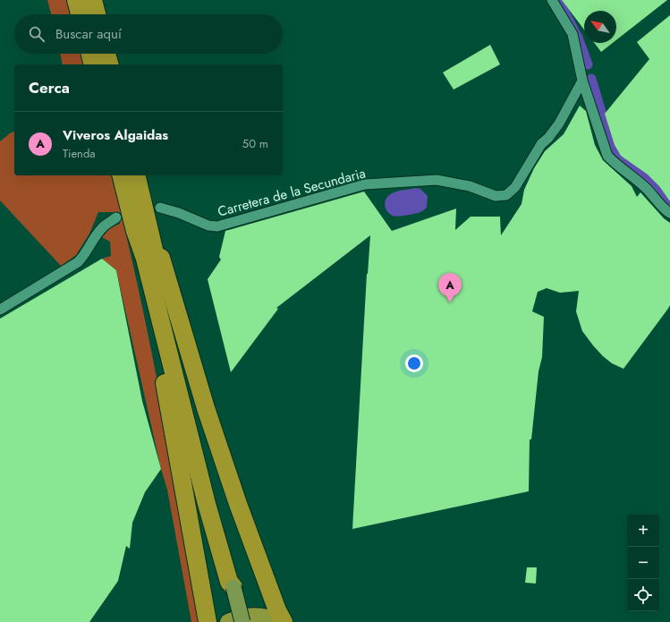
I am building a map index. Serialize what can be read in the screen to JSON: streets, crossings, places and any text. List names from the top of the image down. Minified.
{"streets":{"street":["Carretera de la Secundaria"]},"north":"top left","page":{"search":"Buscar aquí","heading":"Cerca","list":[{"mark":"A","name":"Viveros Algaidas","note":"Tienda","value":"50 m"}],"pins":"A","map_buttons":["+","−"]}}
